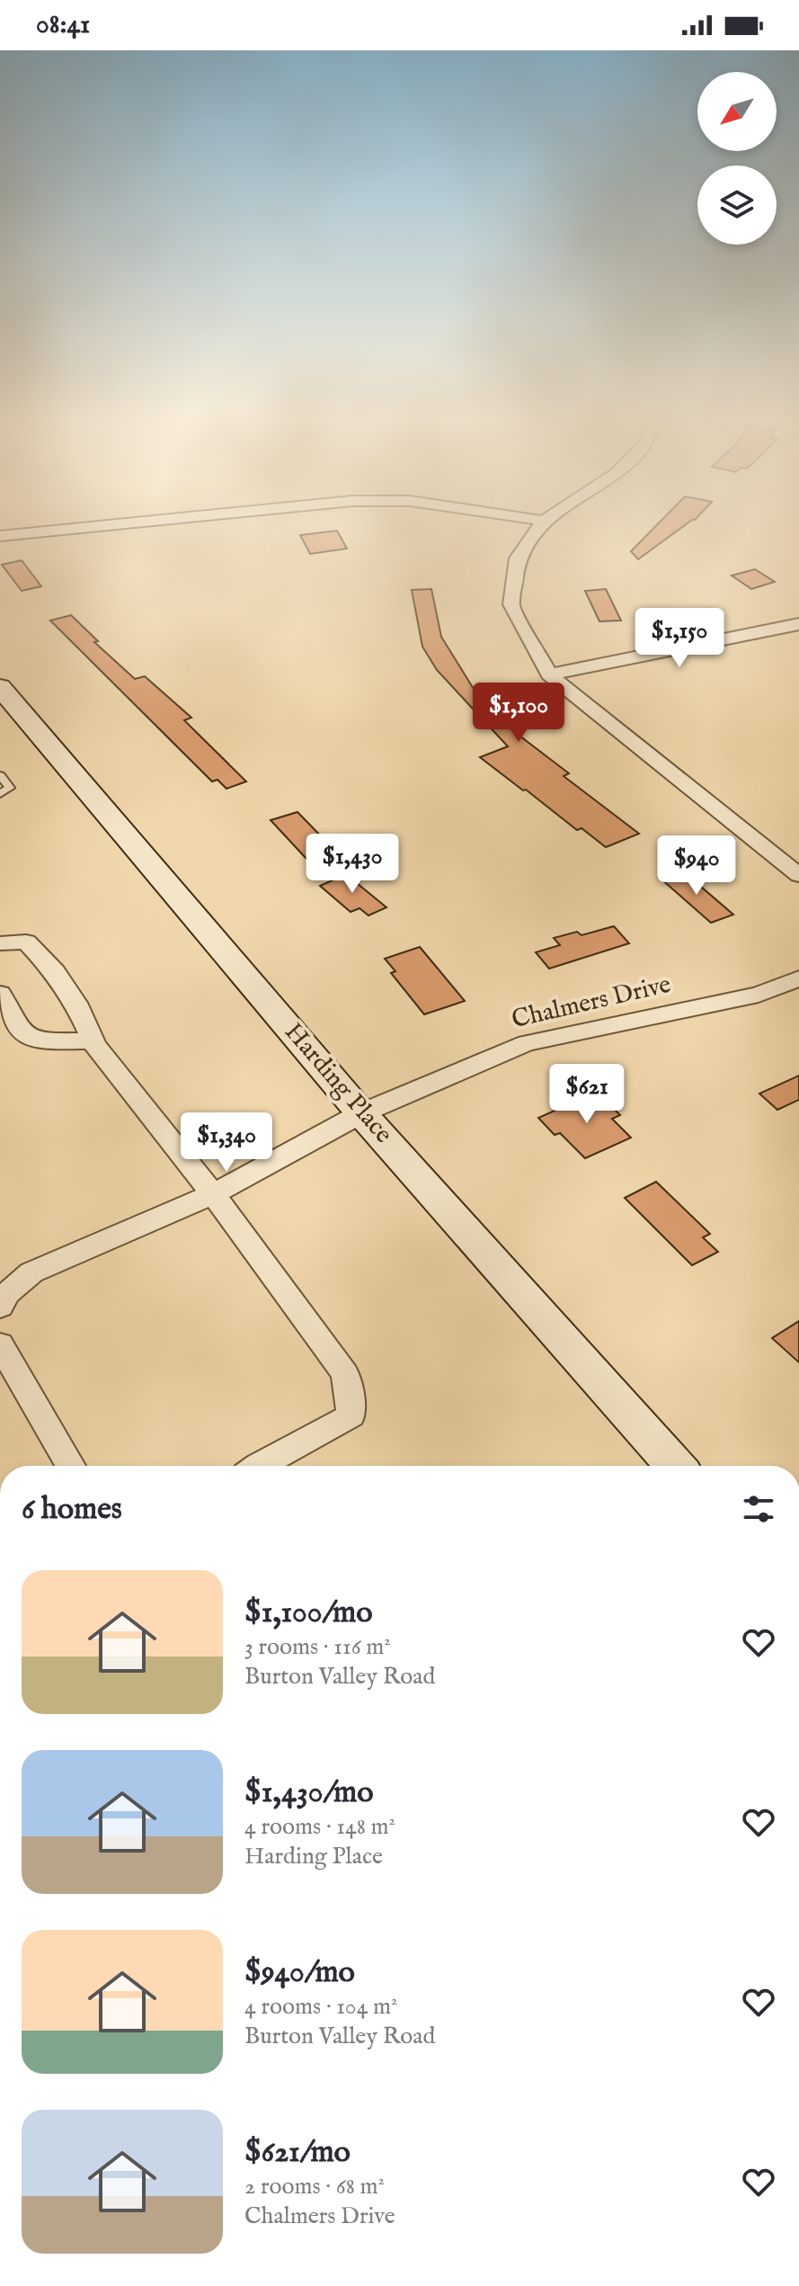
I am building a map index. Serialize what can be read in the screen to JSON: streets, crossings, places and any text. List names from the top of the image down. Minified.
{"streets":{"main road":["Harding Place"],"street":["Chalmers Drive"]},"crossings":[["Chalmers Drive","Harding Place"]],"north":"bottom left","page":{"status":"08:41","price":["$1,150","$1,100","$1,430","$940","$621","$1,340"],"heading":"6 homes","list":[{"name":"$1,100/mo","note":"3 rooms · 116 m² · Burton Valley Road"},{"name":"$1,430/mo","note":"4 rooms · 148 m² · Harding Place"},{"name":"$940/mo","note":"4 rooms · 104 m² · Burton Valley Road"},{"name":"$621/mo","note":"2 rooms · 68 m² · Chalmers Drive"}]}}
